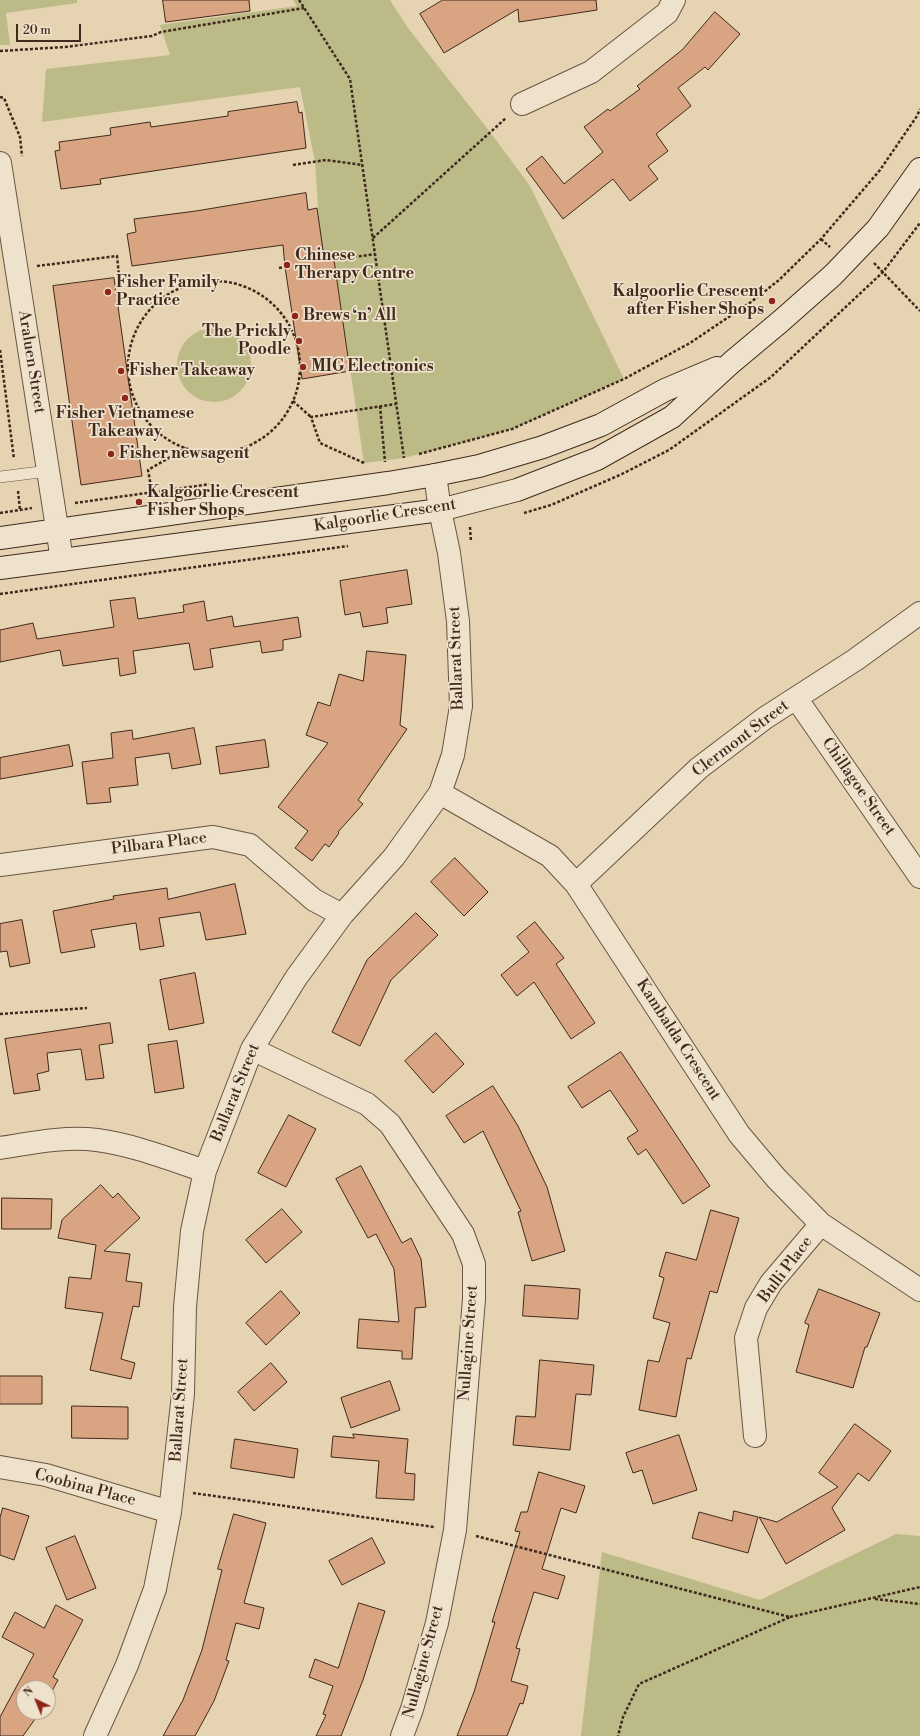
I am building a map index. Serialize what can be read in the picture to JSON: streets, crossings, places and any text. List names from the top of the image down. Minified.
{"streets":{"street":["Araluen Street","Kalgoorlie Crescent","Ballarat Street","Clermont Street","Chillagoe Street","Pilbara Place","Kambalda Crescent","Bulli Place","Nullagine Street","Coobina Place"]},"crossings":[["Araluen Street","Kalgoorlie Crescent"],["Kalgoorlie Crescent","Ballarat Street"],["Ballarat Street","Pilbara Place"],["Ballarat Street","Kambalda Crescent"],["Ballarat Street","Nullagine Street"],["Ballarat Street","Coobina Place"],["Clermont Street","Chillagoe Street"],["Clermont Street","Kambalda Crescent"],["Kambalda Crescent","Bulli Place"]],"places":["Chinese Therapy Centre","Fisher Family Practice","Kalgoorlie Crescent after Fisher Shops","Brews ‘n’ All","The Prickly Poodle","MIG Electronics","Fisher Takeaway","Fisher Vietnamese Takeaway","Fisher newsagent","Kalgoorlie Crescent Fisher Shops"],"scale_bar":"20 m","north":"top left"}
